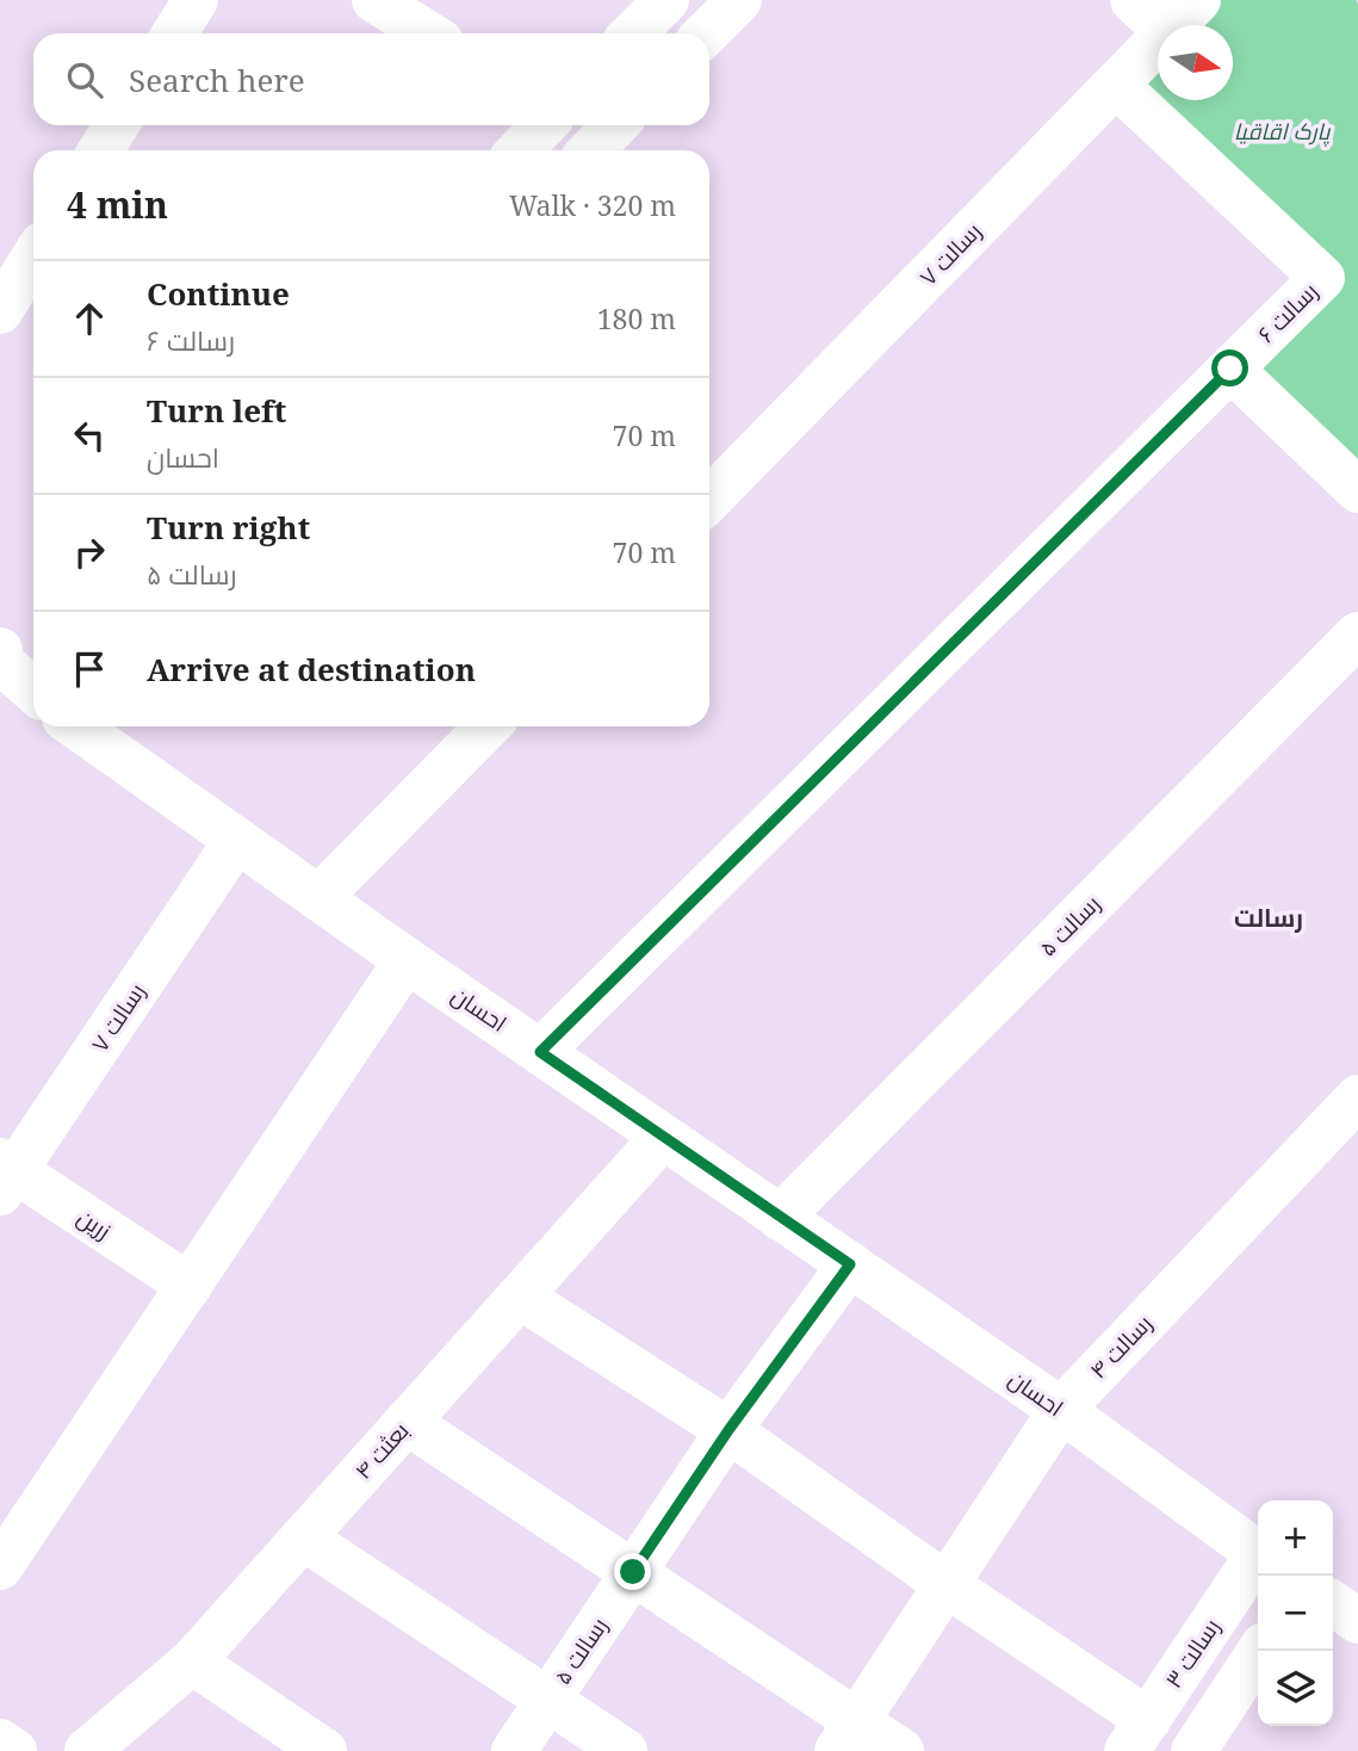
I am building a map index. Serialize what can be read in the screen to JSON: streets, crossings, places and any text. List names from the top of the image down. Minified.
{"streets":{"street":["رسالت ۷","رسالت ۶","رسالت ۵","احسان","زرین","رسالت ۴","بعثت ۴","رسالت ۳"]},"crossings":[["رسالت ۷","رسالت ۶"],["رسالت ۷","احسان"],["رسالت ۷","زرین"],["رسالت ۶","احسان"],["رسالت ۵","احسان"],["احسان","رسالت ۴"],["احسان","بعثت ۴"]],"districts":["رسالت"],"parks":["پارک اقاقیا"],"north":"right","page":{"search":"Search here","heading":["4 min","Walk · 320 m"],"list":[["Continue","رسالت ۶","180 m"],["Turn left","احسان","70 m"],["Turn right","رسالت ۵","70 m"],"Arrive at destination"],"map_buttons":["+","−"]}}
